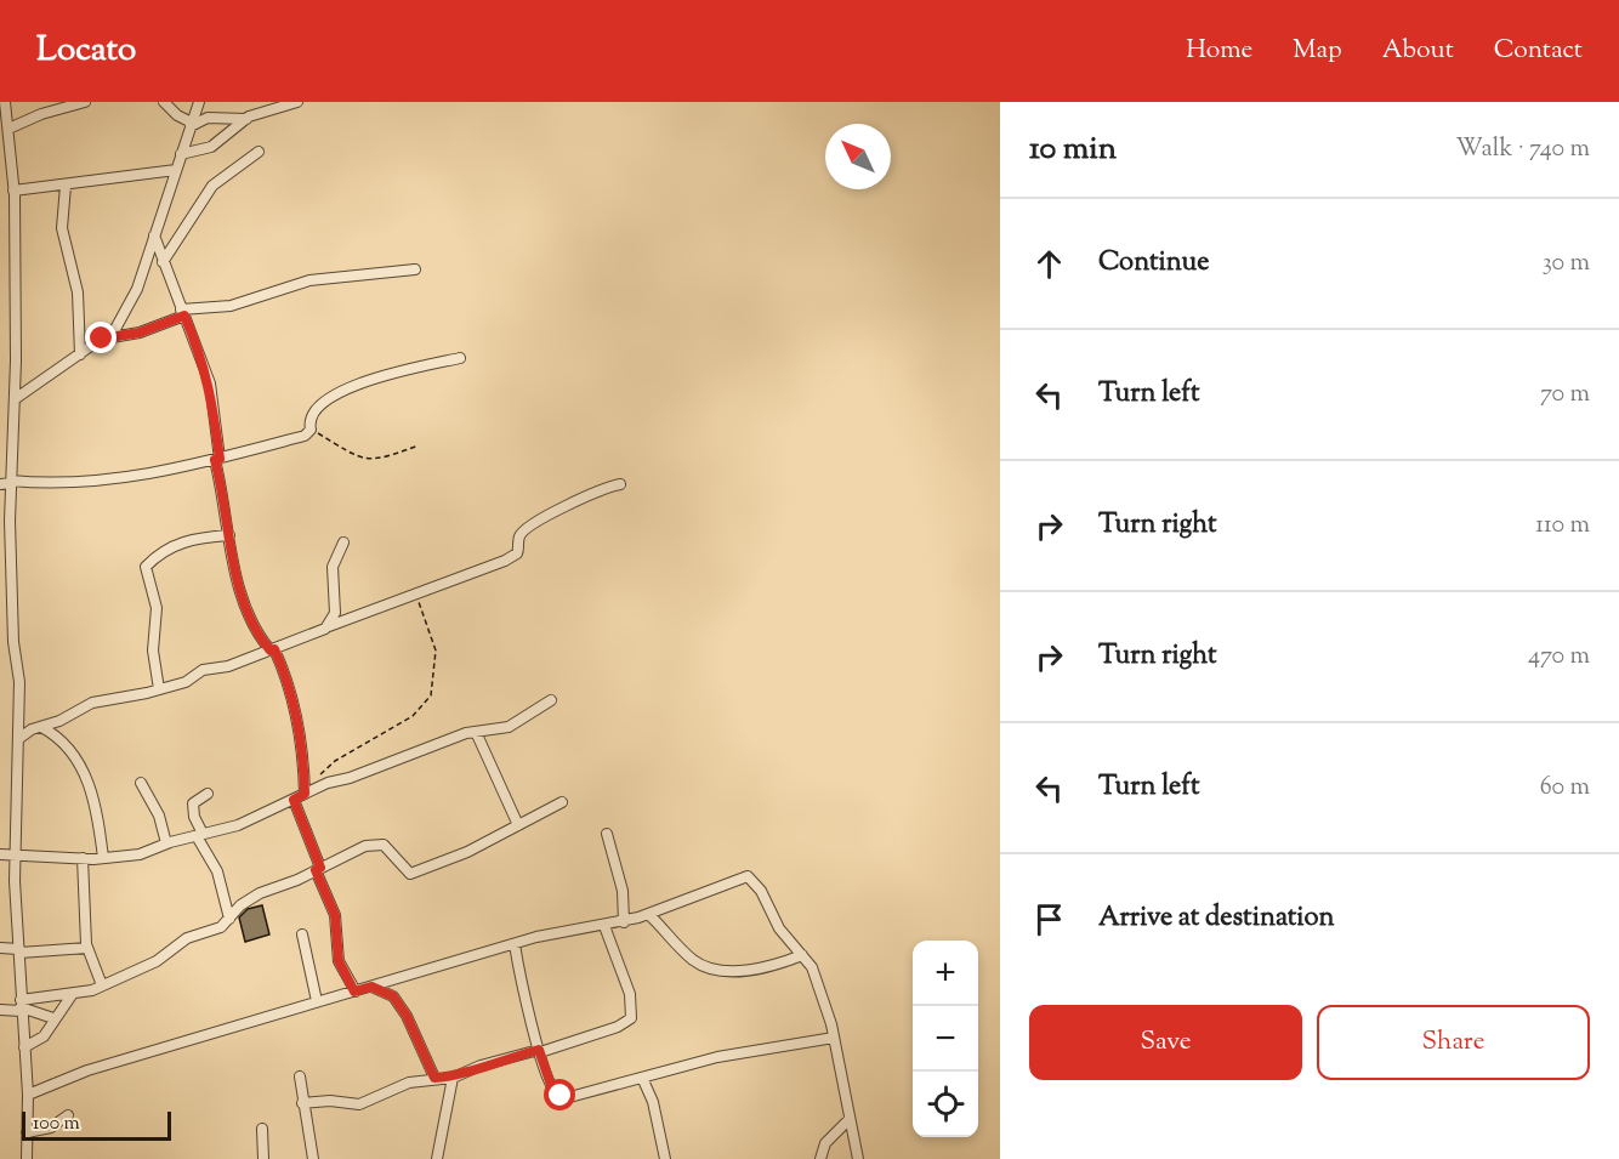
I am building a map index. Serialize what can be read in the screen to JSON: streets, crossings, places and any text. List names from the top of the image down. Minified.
{"scale_bar":"100 m","north":"top left","page":{"header":"Locato","nav":["Home","Map","About","Contact"],"heading":["10 min","Walk · 740 m"],"list":[["Continue","30 m"],["Turn left","70 m"],["Turn right","110 m"],["Turn right","470 m"],["Turn left","60 m"],"Arrive at destination"],"map_buttons":["+","−"],"buttons":["Save","Share"],"scale":"100 m"}}
